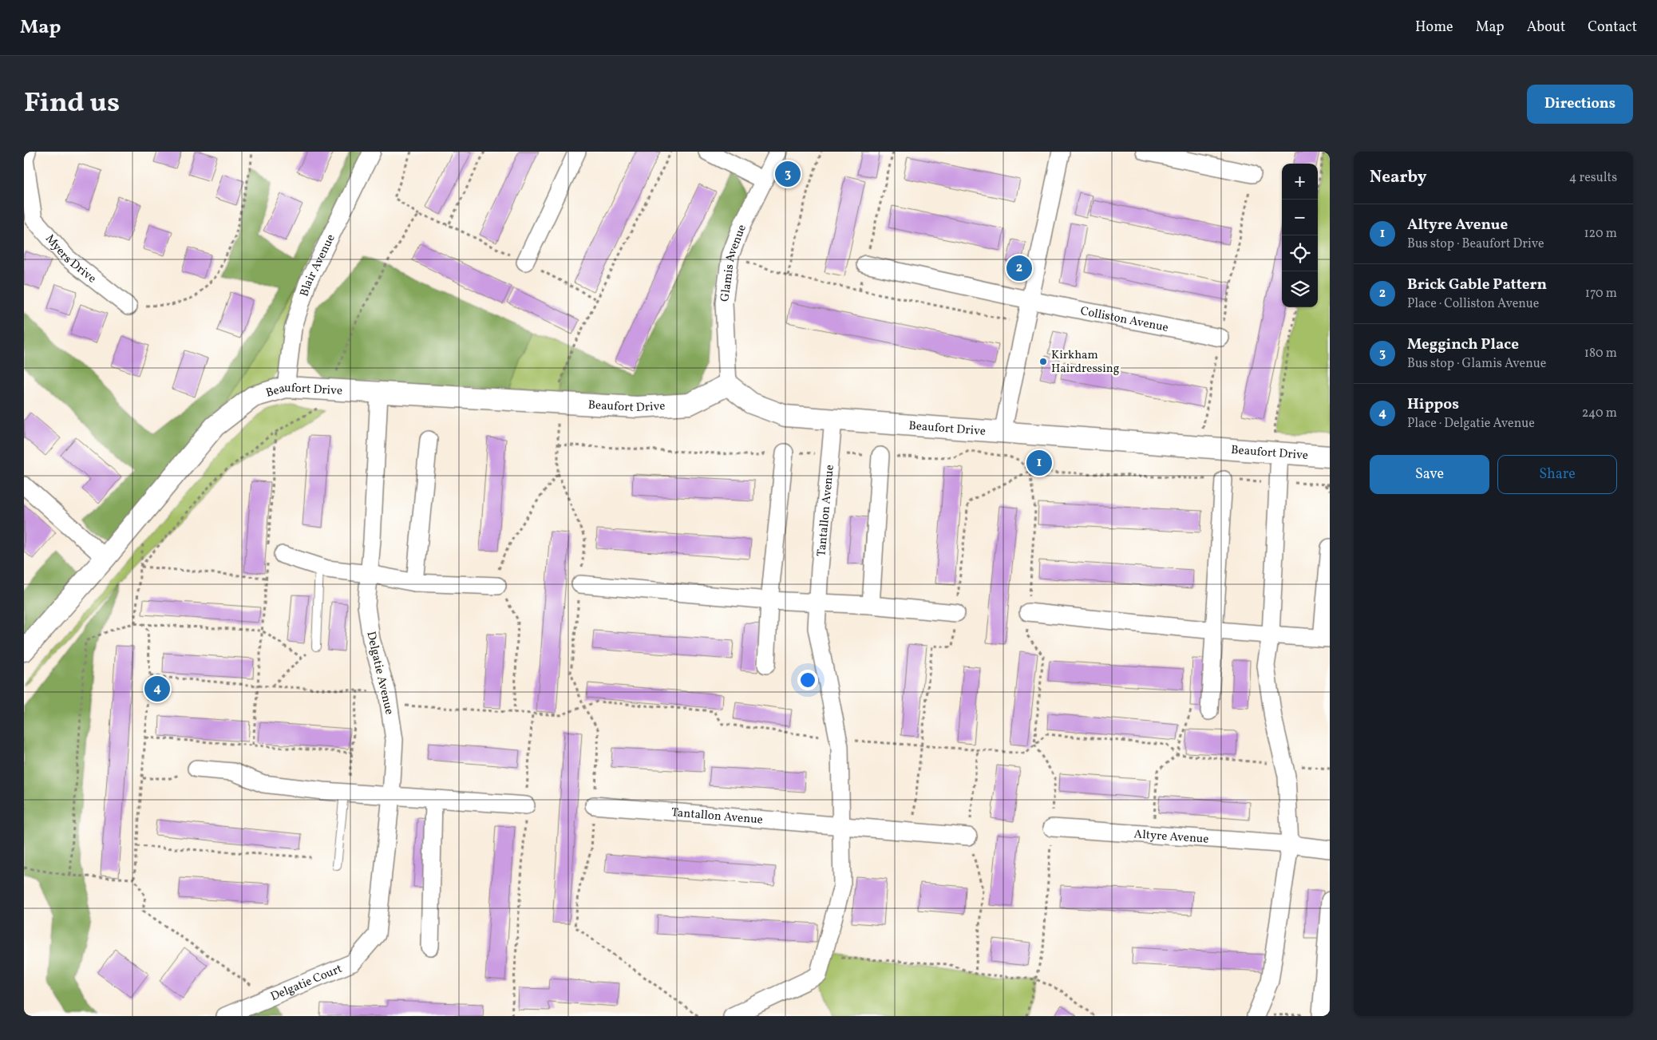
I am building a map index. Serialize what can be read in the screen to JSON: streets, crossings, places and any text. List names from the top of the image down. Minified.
{"streets":{"street":["Myers Drive","Glamis Avenue","Blair Avenue","Colliston Avenue","Beaufort Drive","Tantallon Avenue","Delgatie Avenue","Altyre Avenue","Delgatie Court"]},"crossings":[["Glamis Avenue","Beaufort Drive"],["Blair Avenue","Beaufort Drive"],["Beaufort Drive","Tantallon Avenue"],["Beaufort Drive","Delgatie Avenue"],["Delgatie Avenue","Delgatie Court"]],"places":["Kirkham Hairdressing"],"page":{"header":"Map","nav":["Home","Map","About","Contact"],"title":"Find us","buttons":["Directions",["Save","Share"]],"heading":["Nearby","4 results"],"pins":["3","2","1","4"],"map_buttons":["+","−"],"list":[{"mark":"1","name":"Altyre Avenue","note":"Bus stop · Beaufort Drive","value":"120 m"},{"mark":"2","name":"Brick Gable Pattern","note":"Place · Colliston Avenue","value":"170 m"},{"mark":"3","name":"Megginch Place","note":"Bus stop · Glamis Avenue","value":"180 m"},{"mark":"4","name":"Hippos","note":"Place · Delgatie Avenue","value":"240 m"}]}}
